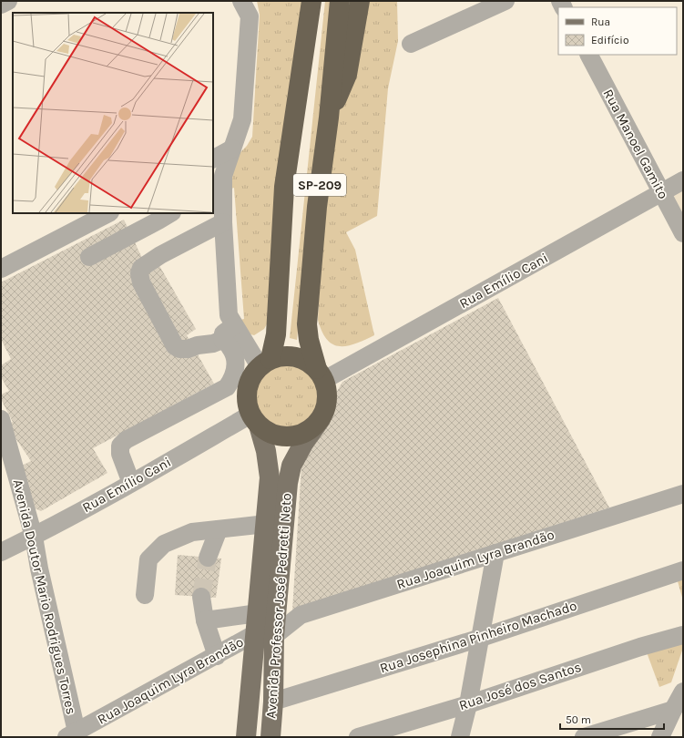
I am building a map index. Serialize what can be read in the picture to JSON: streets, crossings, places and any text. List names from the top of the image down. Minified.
{"streets":{"highway":["SP-209"],"main road":["Avenida Professor José Pedretti Neto"],"street":["Rua Manoel Gamito","Rua Emílio Cani","Rua Joaquim Lyra Brandão","Avenida Doutor Mario Rodrigues Torres","Rua Josephina Pinheiro Machado","Rua José dos Santos"]},"crossings":[["Rua Manoel Gamito","Rua Emílio Cani"],["SP-209","Rua Emílio Cani"],["SP-209","Avenida Professor José Pedretti Neto"],["Rua Emílio Cani","Avenida Doutor Mario Rodrigues Torres"],["Rua Emílio Cani","Avenida Professor José Pedretti Neto"],["Rua Joaquim Lyra Brandão","Avenida Doutor Mario Rodrigues Torres"],["Rua Joaquim Lyra Brandão","Avenida Professor José Pedretti Neto"],["Avenida Professor José Pedretti Neto","Rua Josephina Pinheiro Machado"]],"legend":["Rua","Edifício"],"scale_bar":"50 m"}
